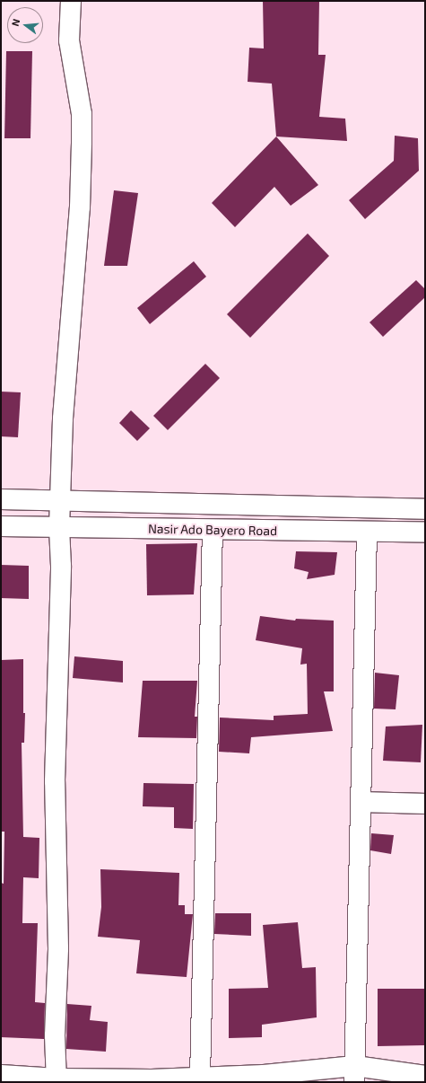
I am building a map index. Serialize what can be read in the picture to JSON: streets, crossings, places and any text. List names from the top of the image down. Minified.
{"streets":{"street":["Nasir Ado Bayero Road"]},"north":"left"}
